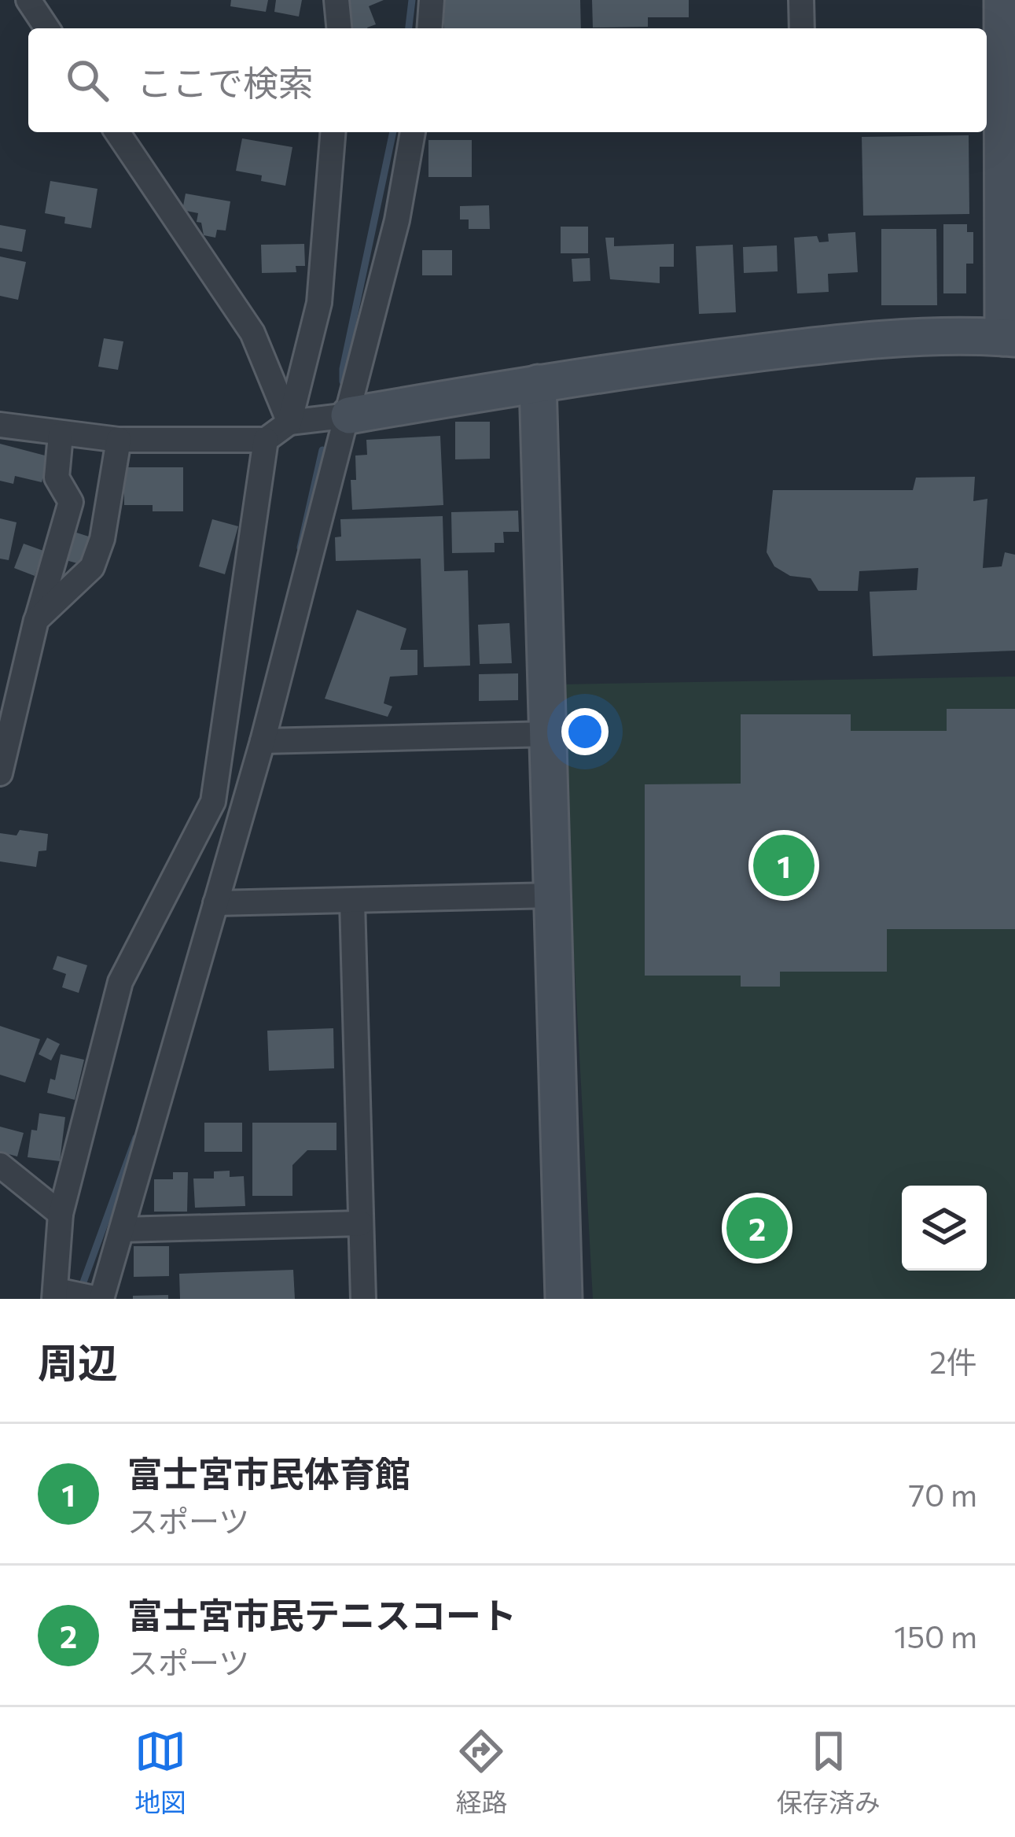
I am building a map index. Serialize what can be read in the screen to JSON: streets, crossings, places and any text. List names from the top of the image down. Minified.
{"page":{"search":"ここで検索","pins":["1","2"],"heading":["周辺","2件"],"list":[{"mark":"1","name":"富士宮市民体育館","note":"スポーツ","value":"70 m"},{"mark":"2","name":"富士宮市民テニスコート","note":"スポーツ","value":"150 m"}],"nav":["地図","経路","保存済み"]}}
